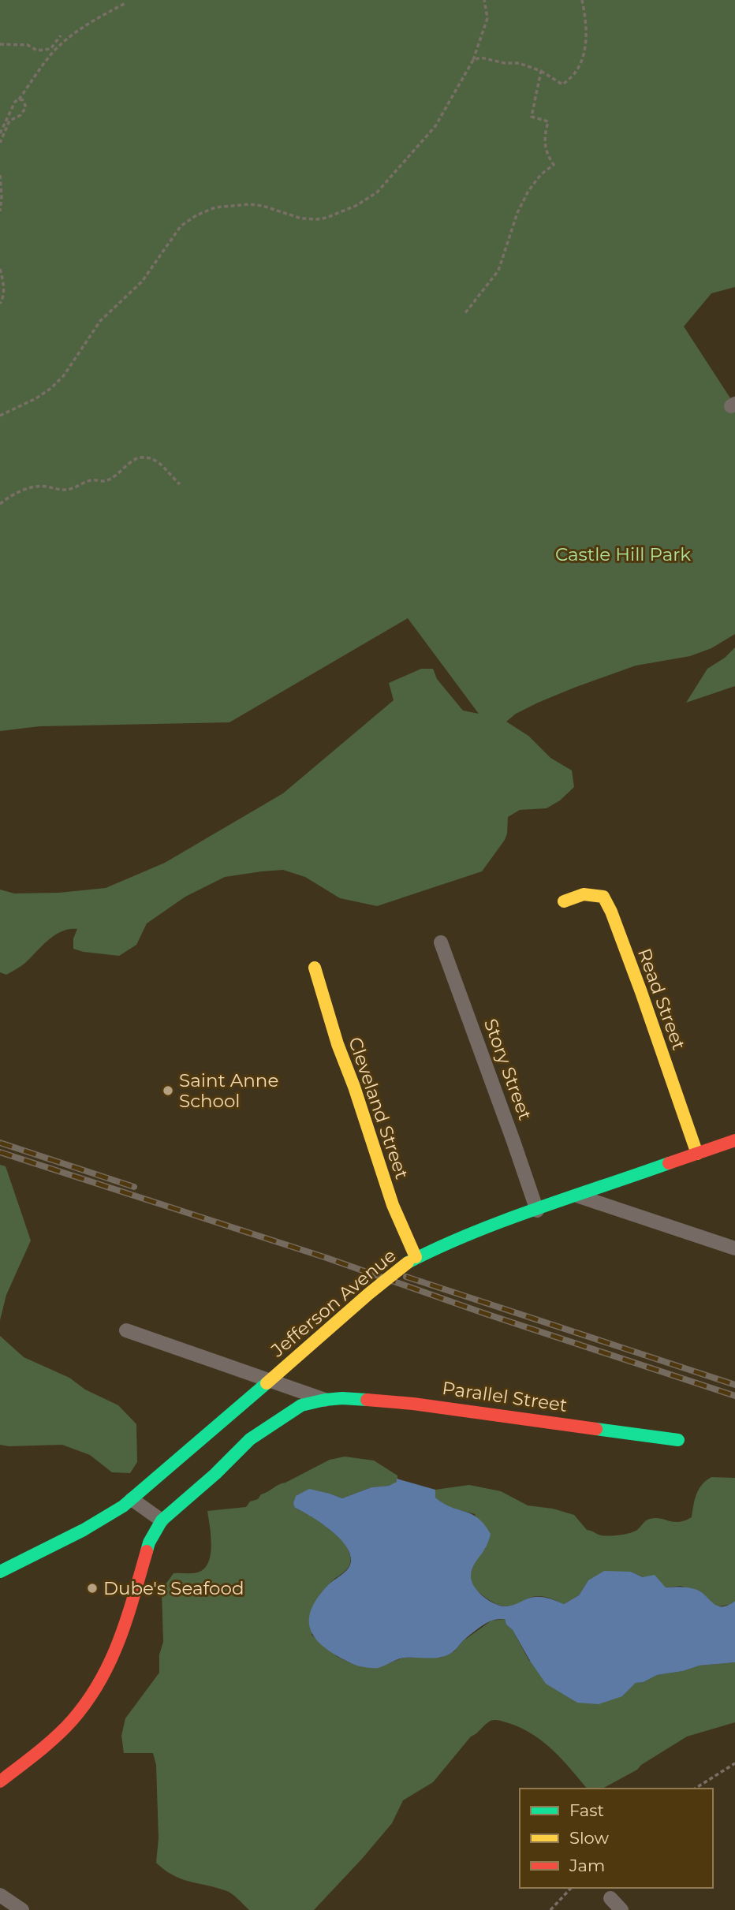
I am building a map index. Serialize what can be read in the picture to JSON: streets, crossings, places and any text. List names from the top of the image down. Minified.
{"streets":{"street":["Read Street","Story Street","Cleveland Street","Jefferson Avenue","Parallel Street"]},"crossings":[["Read Street","Jefferson Avenue"],["Story Street","Jefferson Avenue"],["Cleveland Street","Jefferson Avenue"]],"parks":["Castle Hill Park"],"places":["Saint Anne School","Dube's Seafood"],"legend":["Fast","Slow","Jam"]}
